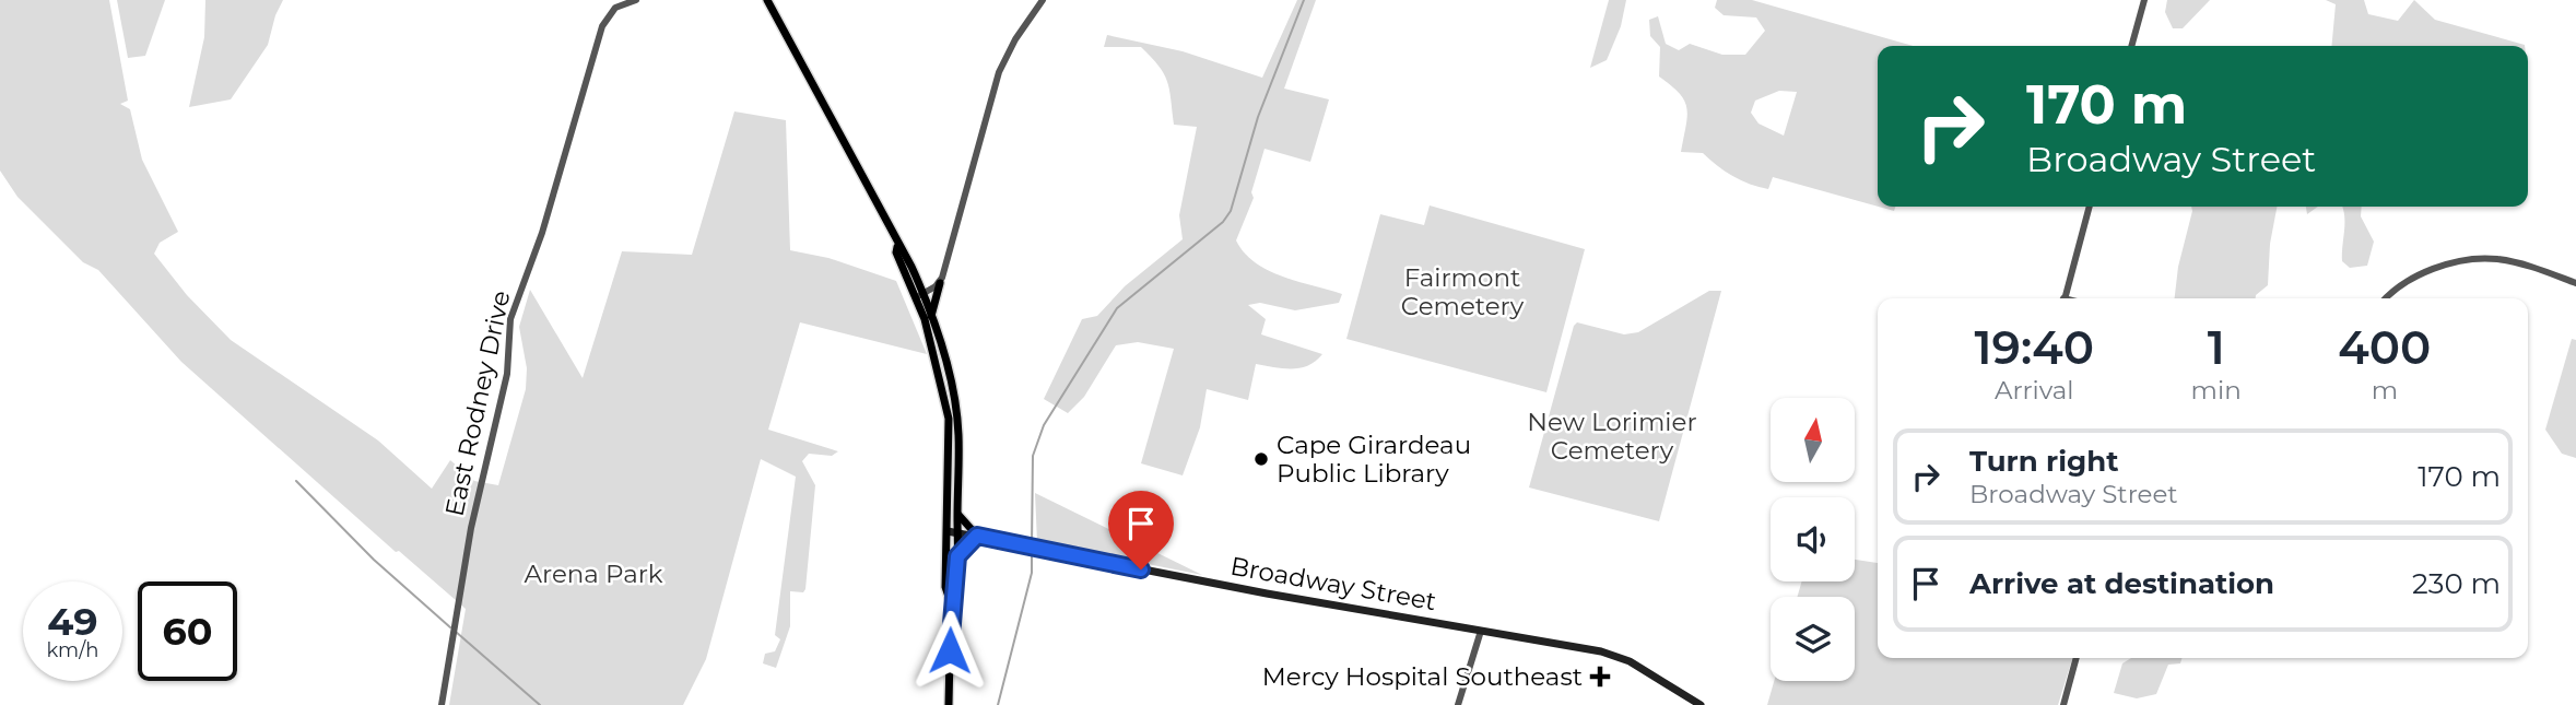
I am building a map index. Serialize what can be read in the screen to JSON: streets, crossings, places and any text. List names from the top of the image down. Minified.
{"streets":{"main road":["Broadway Street"],"street":["East Rodney Drive"]},"parks":["Fairmont Cemetery","New Lorimier Cemetery","Arena Park"],"places":{"other":["Cape Girardeau Public Library"],"health":["Mercy Hospital Southeast"]},"north":"top","page":{"turn":["170 m","Broadway Street"],"eta":["19:40","Arrival","1","min","400","m"],"list":[{"name":"Turn right","note":"Broadway Street","value":"170 m"},{"name":"Arrive at destination","value":"230 m"}],"speed":"49 km/h","limit":"60"}}
